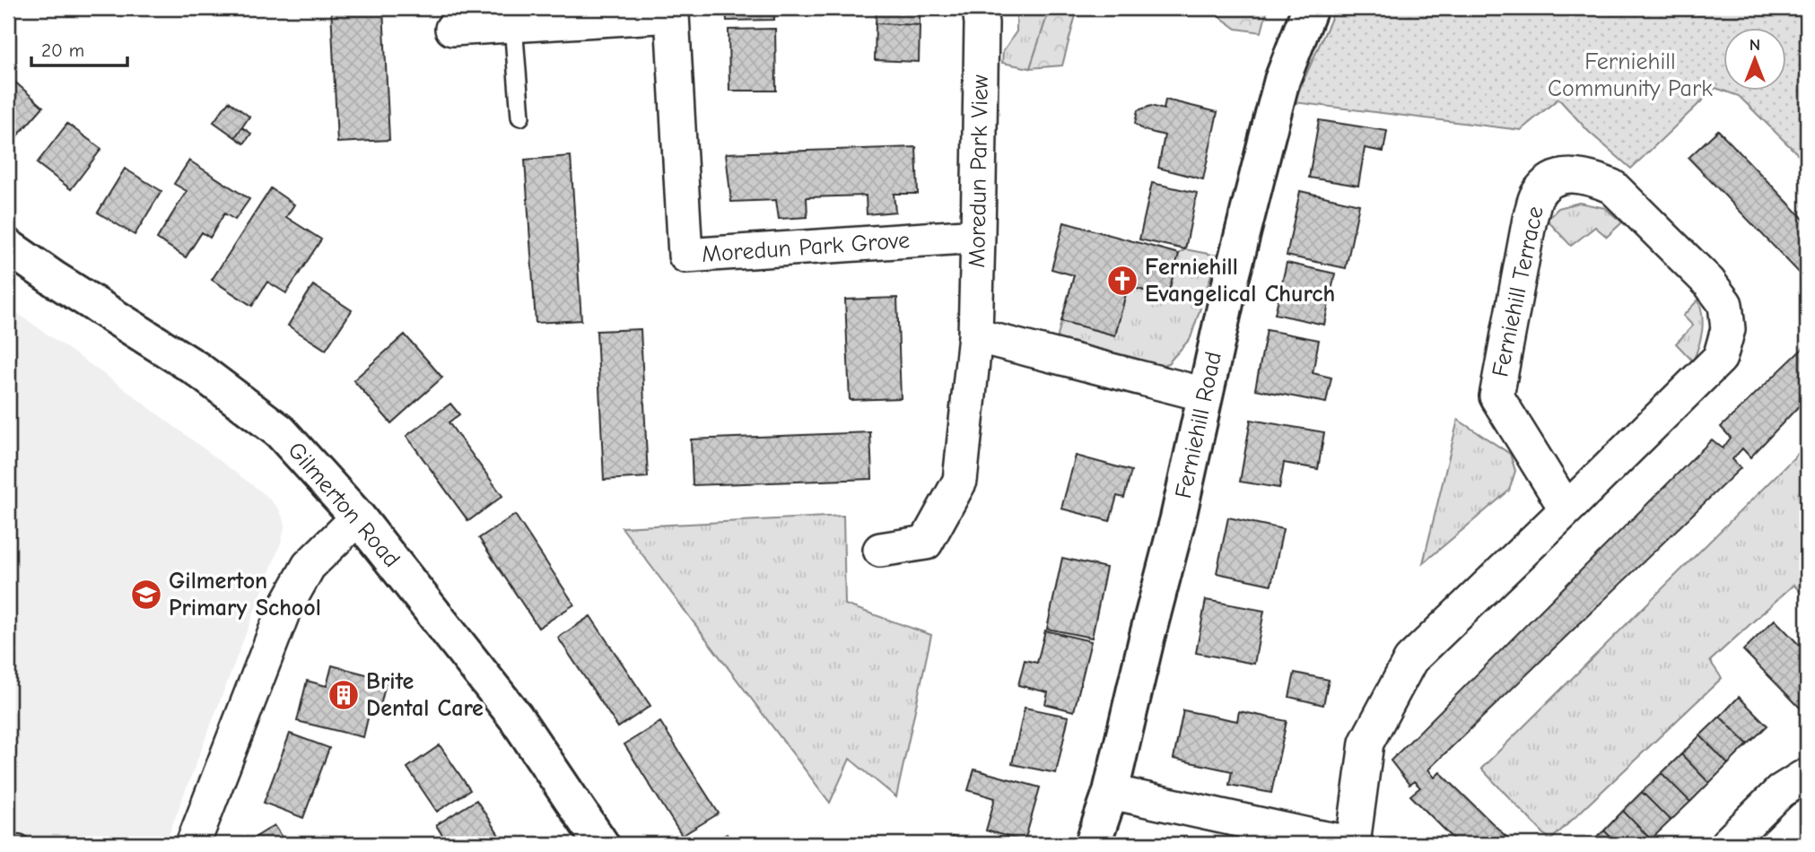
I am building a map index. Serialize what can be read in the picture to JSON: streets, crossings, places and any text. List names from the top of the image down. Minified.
{"streets":{"street":["Moredun Park View","Moredun Park Grove","Ferniehill Terrace","Ferniehill Road","Gilmerton Road"]},"crossings":[["Moredun Park View","Moredun Park Grove"]],"parks":["Ferniehill Community Park"],"places":{"church":["Ferniehill Evangelical Church"],"school or university":["Gilmerton Primary School"],"building":["Brite Dental Care"]},"scale_bar":"20 m","north":"top"}
